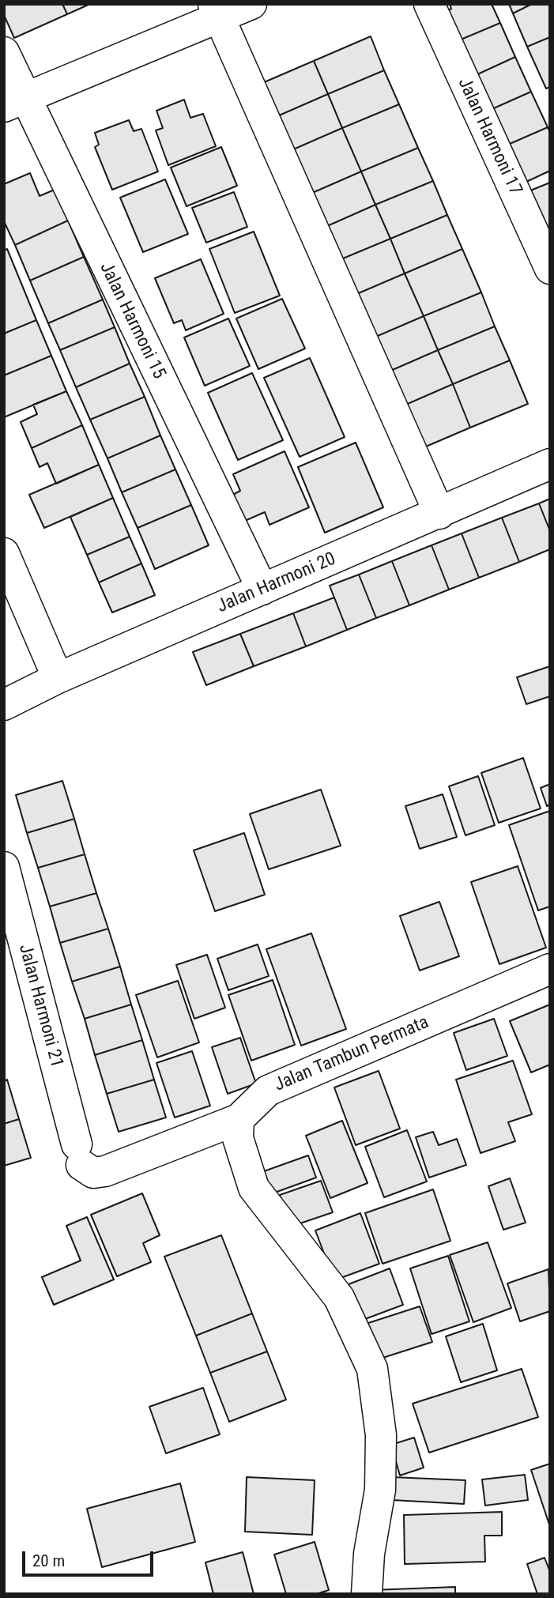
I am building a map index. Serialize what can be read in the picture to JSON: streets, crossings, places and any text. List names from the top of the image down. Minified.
{"streets":{"street":["Jalan Harmoni 17","Jalan Harmoni 15","Jalan Harmoni 20","Jalan Harmoni 21","Jalan Tambun Permata"]},"crossings":[["Jalan Harmoni 15","Jalan Harmoni 20"],["Jalan Harmoni 21","Jalan Tambun Permata"]],"scale_bar":"20 m"}
